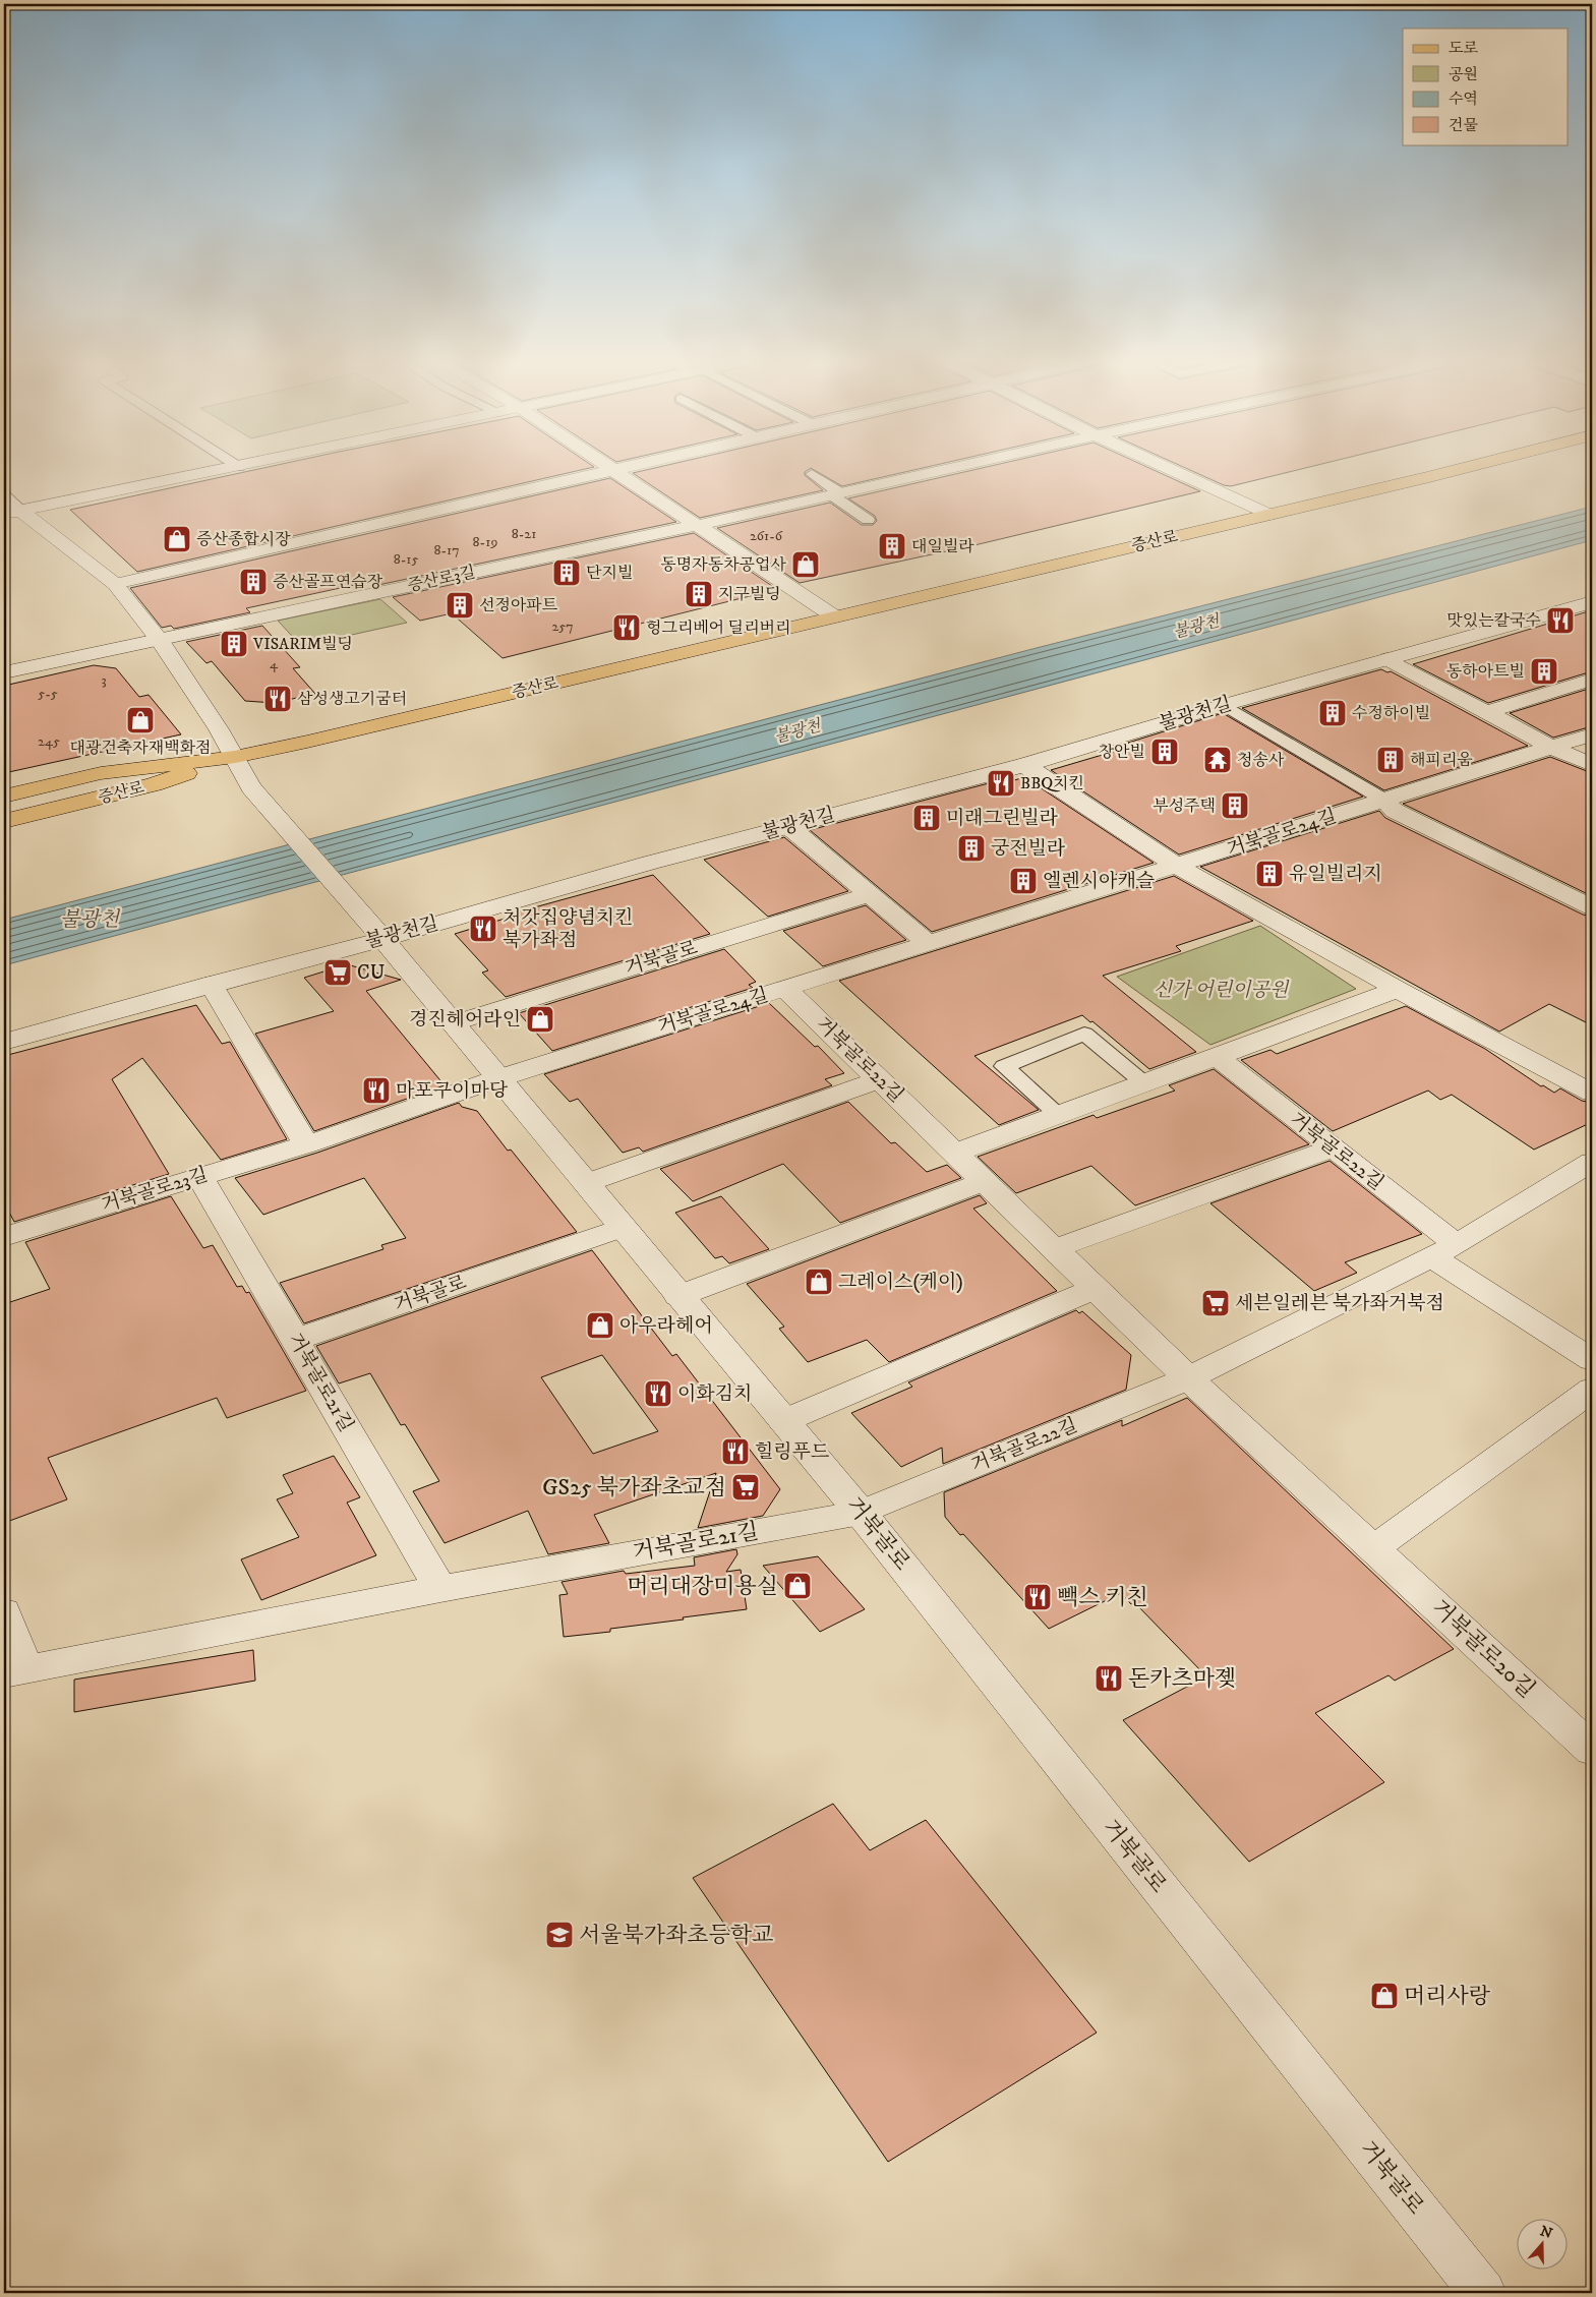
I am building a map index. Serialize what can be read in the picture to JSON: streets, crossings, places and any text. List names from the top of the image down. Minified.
{"streets":{"main road":["증산로"],"street":["증산로3길","불광천길","거북골로24길","거북골로","거북골로22길","거북골로23길","거북골로21길","거북골로20길"]},"crossings":[["증산로","거북골로"],["불광천길","거북골로"],["거북골로24길","거북골로"],["거북골로24길","거북골로22길"],["거북골로24길","거북골로23길"],["거북골로","거북골로22길"],["거북골로","거북골로23길"],["거북골로","거북골로21길"],["거북골로22길","거북골로21길"],["거북골로22길","거북골로20길"],["거북골로23길","거북골로21길"]],"water":["불광천"],"parks":["신가 어린이공원"],"places":{"shop":["증산종합시장","동명자동차공업사","대광건축자재백화점","경진헤어라인","그레이스(케이)","아우라헤어","머리대장미용실","머리사랑"],"building":["대일빌라","단지빌","증산골프연습장","지구빌딩","선정아파트","VISARIM빌딩","동하아트빌","수정하이빌","창안빌","해피리움","부성주택","미래그린빌라","궁전빌라","유일빌리지","엘렌시아캐슬"],"restaurant":["맛있는칼국수","헝그리베어 딜리버리","삼성생고기굼터","BBQ치킨","처갓집양념치킨 북가좌점","마포구이마당","이화김치","힐링푸드","빽스 키친","돈카츠마졪"],"temple":["청송사"],"supermarket":["CU","세븐일레븐 북가좌거북점","GS25 북가좌초교점"],"school or university":["서울북가좌초등학교"]},"house_numbers":["8-21","261-6","8-19","8-17","8-15","257","4","3","5-5","245"],"legend":["도로","공원","수역","건물"],"north":"top"}
